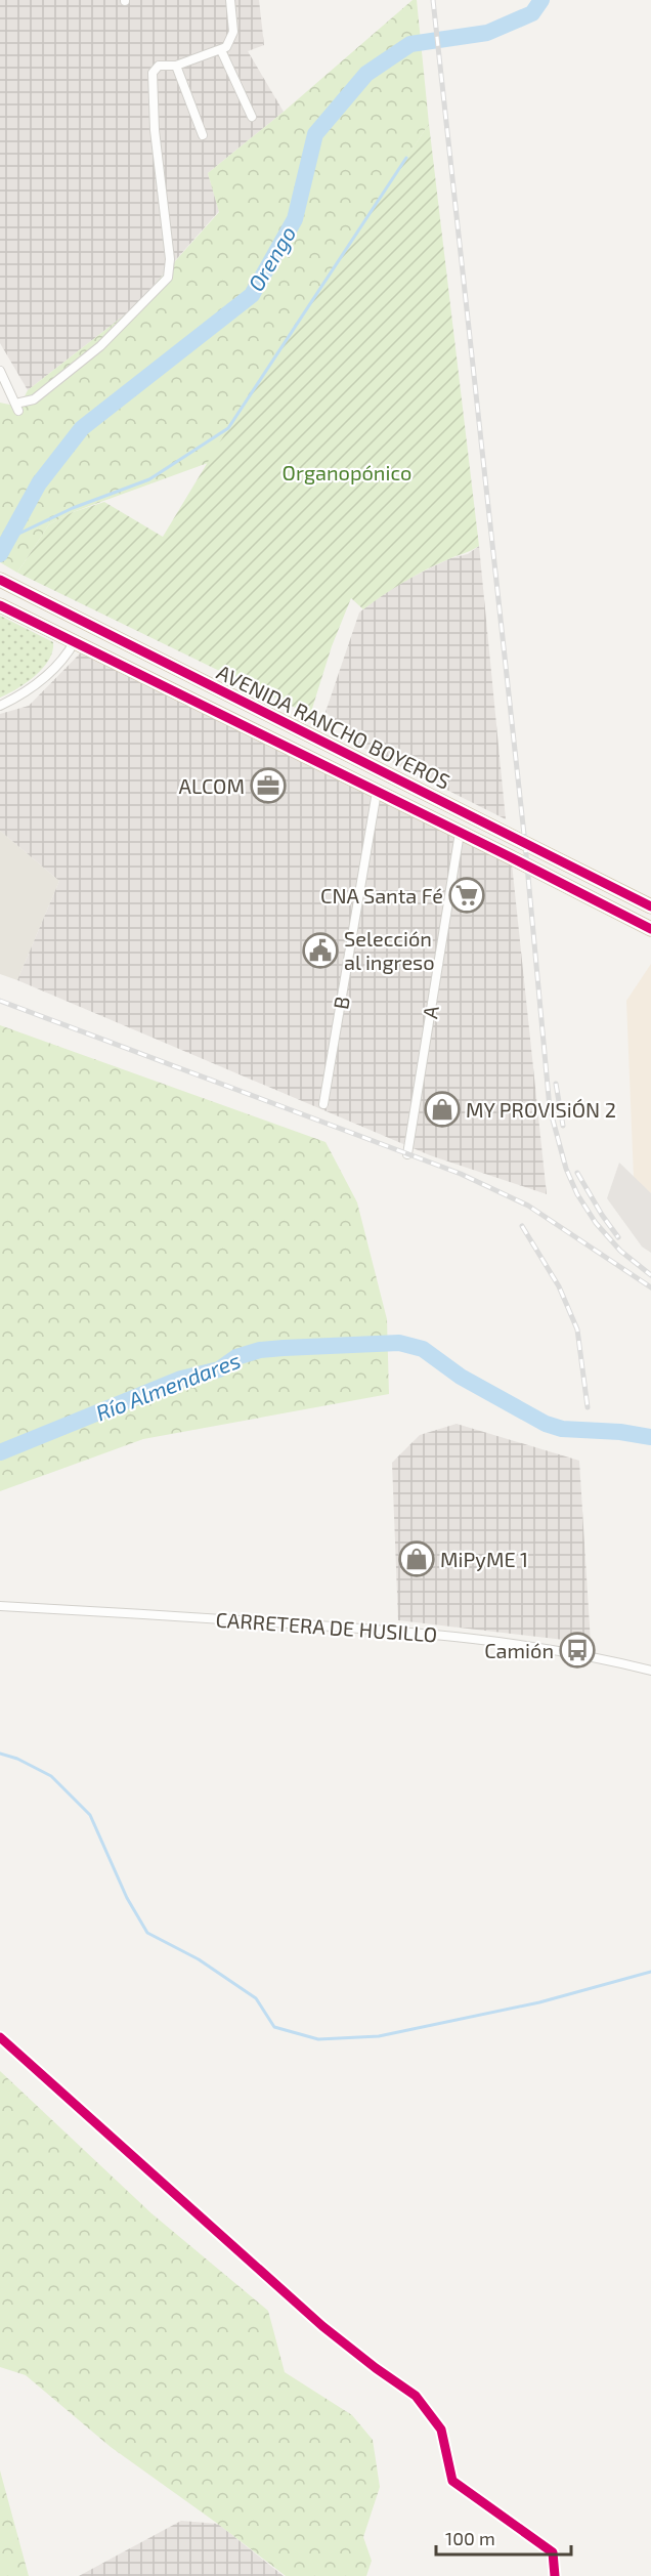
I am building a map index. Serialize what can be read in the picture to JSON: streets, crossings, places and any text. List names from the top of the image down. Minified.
{"streets":{"highway":["AVENIDA RANCHO BOYEROS"],"street":["B","A","CARRETERA DE HUSILLO"]},"crossings":[["AVENIDA RANCHO BOYEROS","B"],["AVENIDA RANCHO BOYEROS","A"]],"water":["Orengo","Río Almendares"],"parks":["Organopónico"],"places":{"office":["ALCOM"],"supermarket":["CNA Santa Fé"],"public building":["Selección al ingreso"],"shop":["MY PROVISiÓN 2","MiPyME 1"],"bus stop":["Camión"]},"scale_bar":"100 m"}
